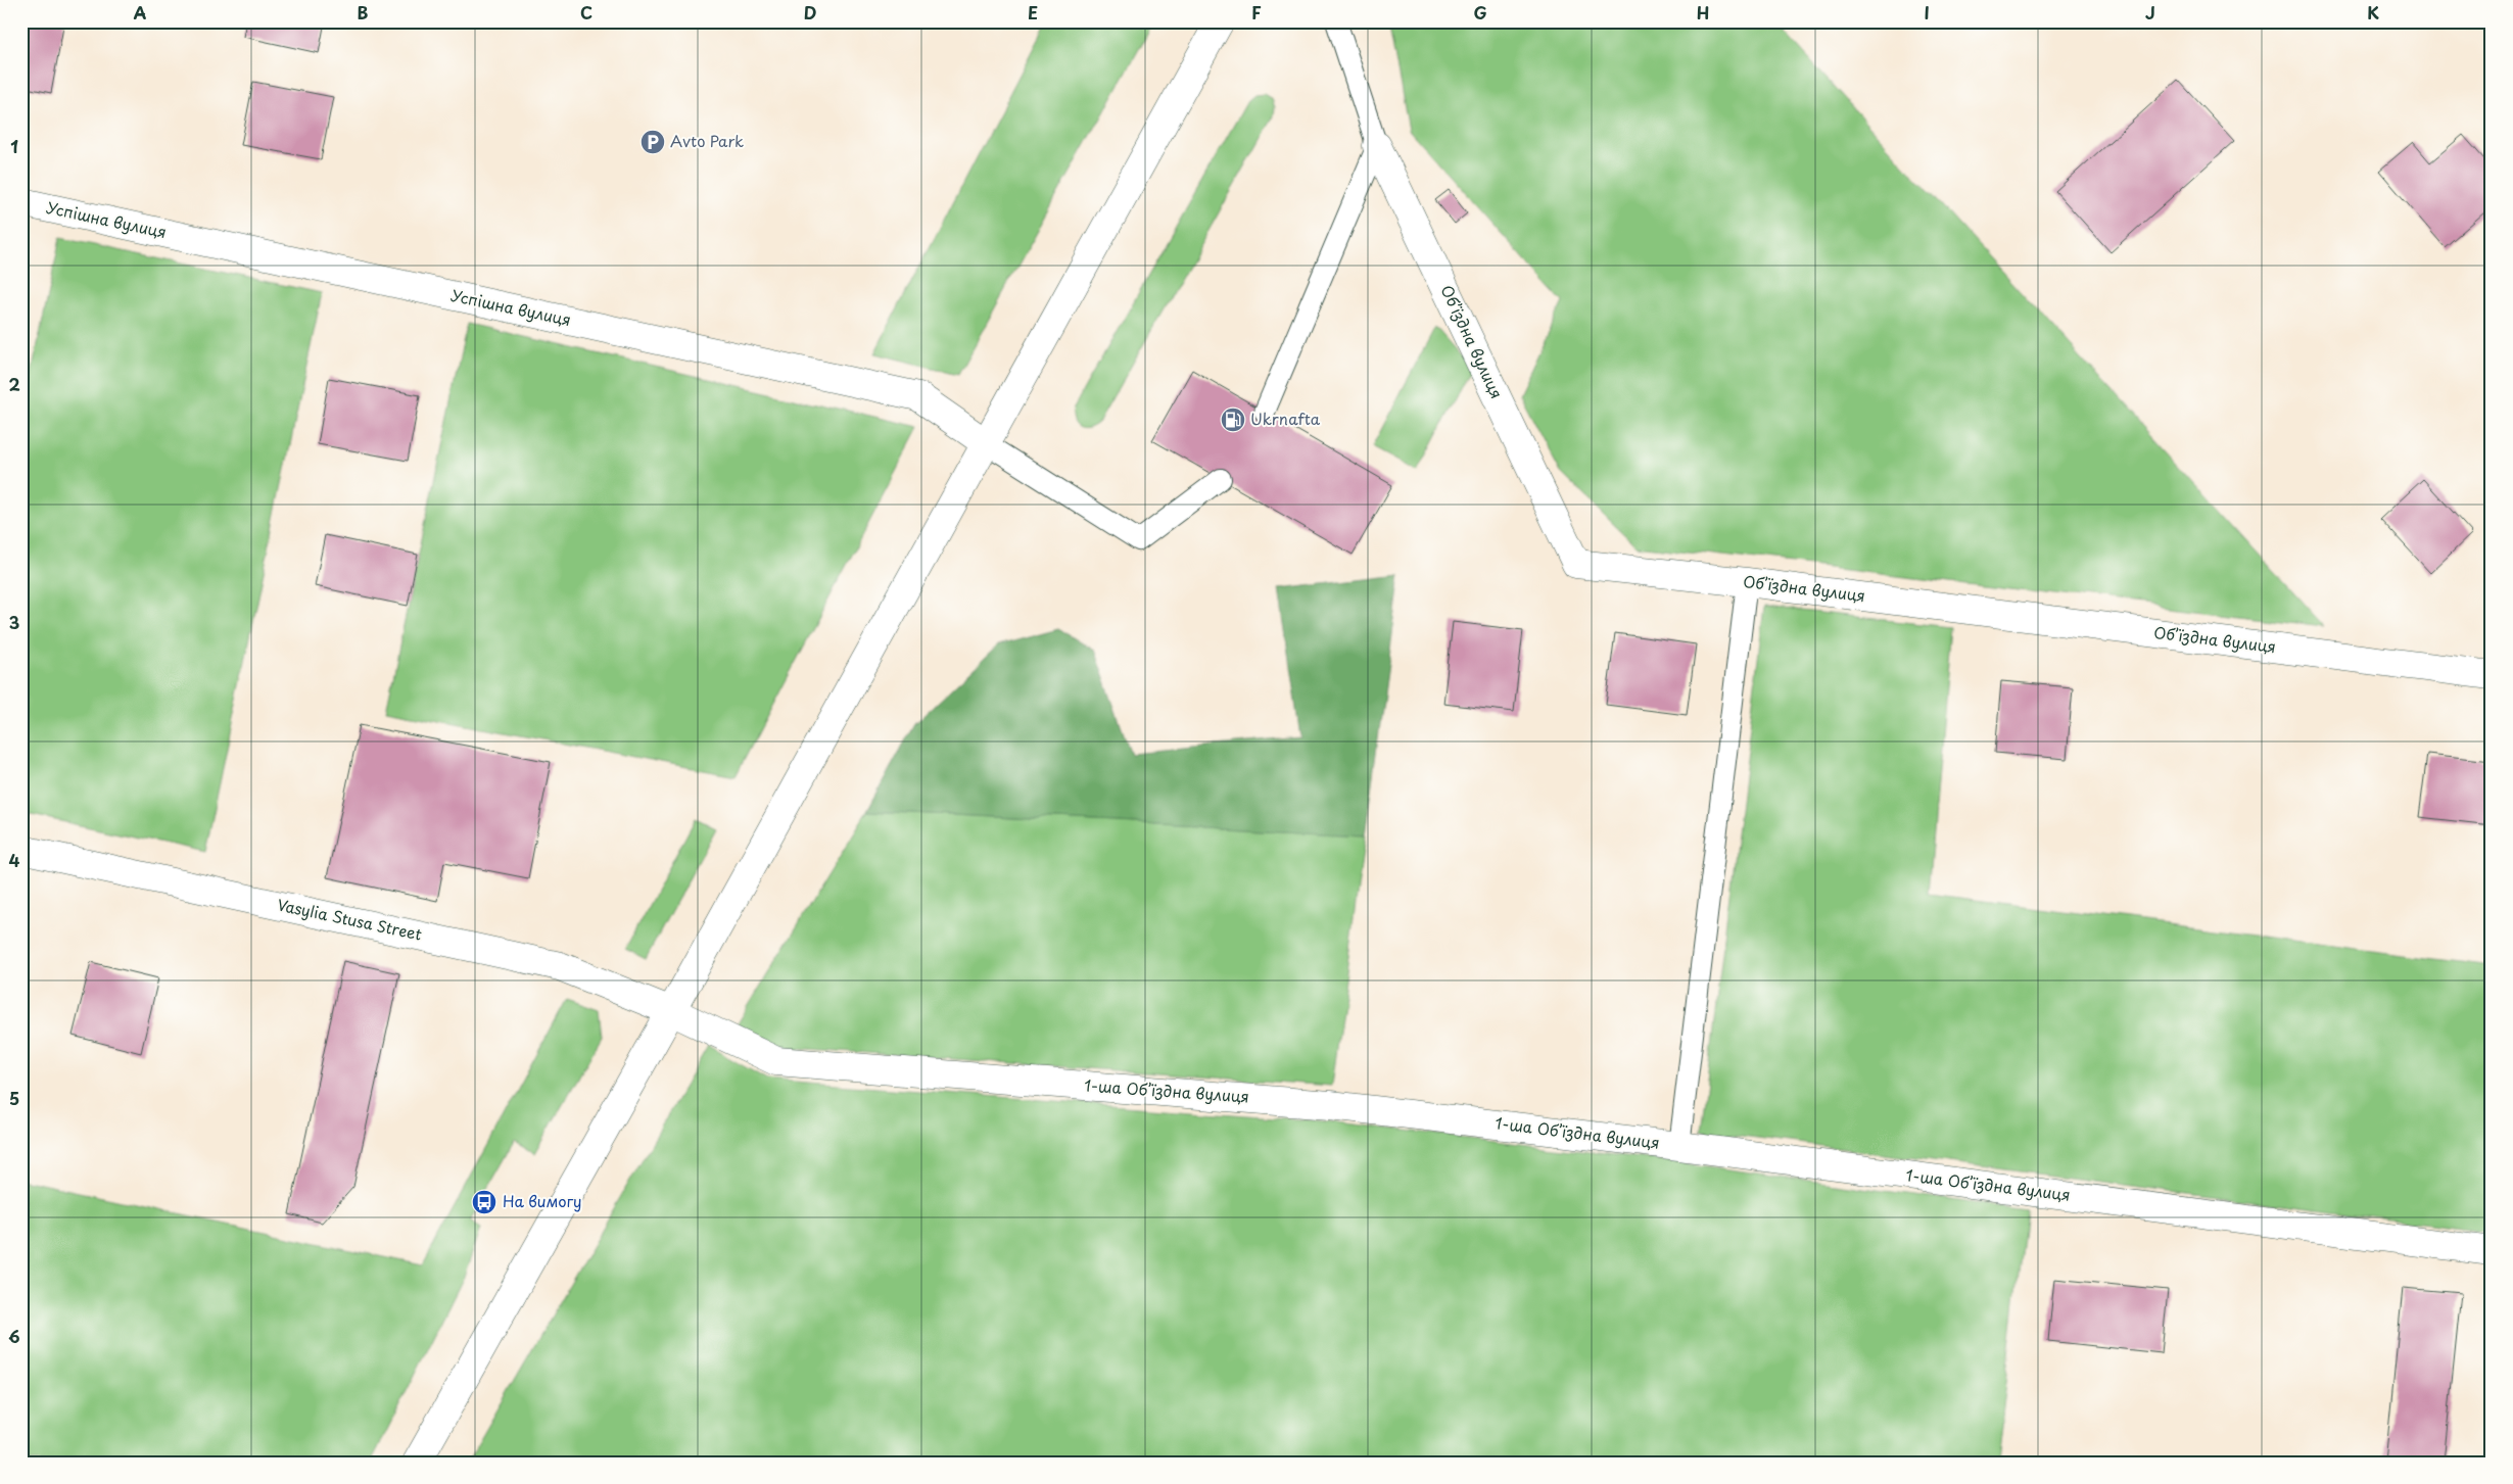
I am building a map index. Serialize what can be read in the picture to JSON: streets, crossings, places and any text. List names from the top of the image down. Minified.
{"streets":{"street":["Успішна вулиця","Обʼїздна вулиця","Vasylia Stusa Street","1-ша Обʼїздна вулиця"]},"crossings":[["Vasylia Stusa Street","1-ша Обʼїздна вулиця"]],"places":{"parking":["Avto Park"],"fuel station":["Ukrnafta"],"bus stop":["На вимогу"]},"grid":{"columns":["A","B","C","D","E","F","G","H","I","J","K"],"rows":["1","2","3","4","5","6"]}}
